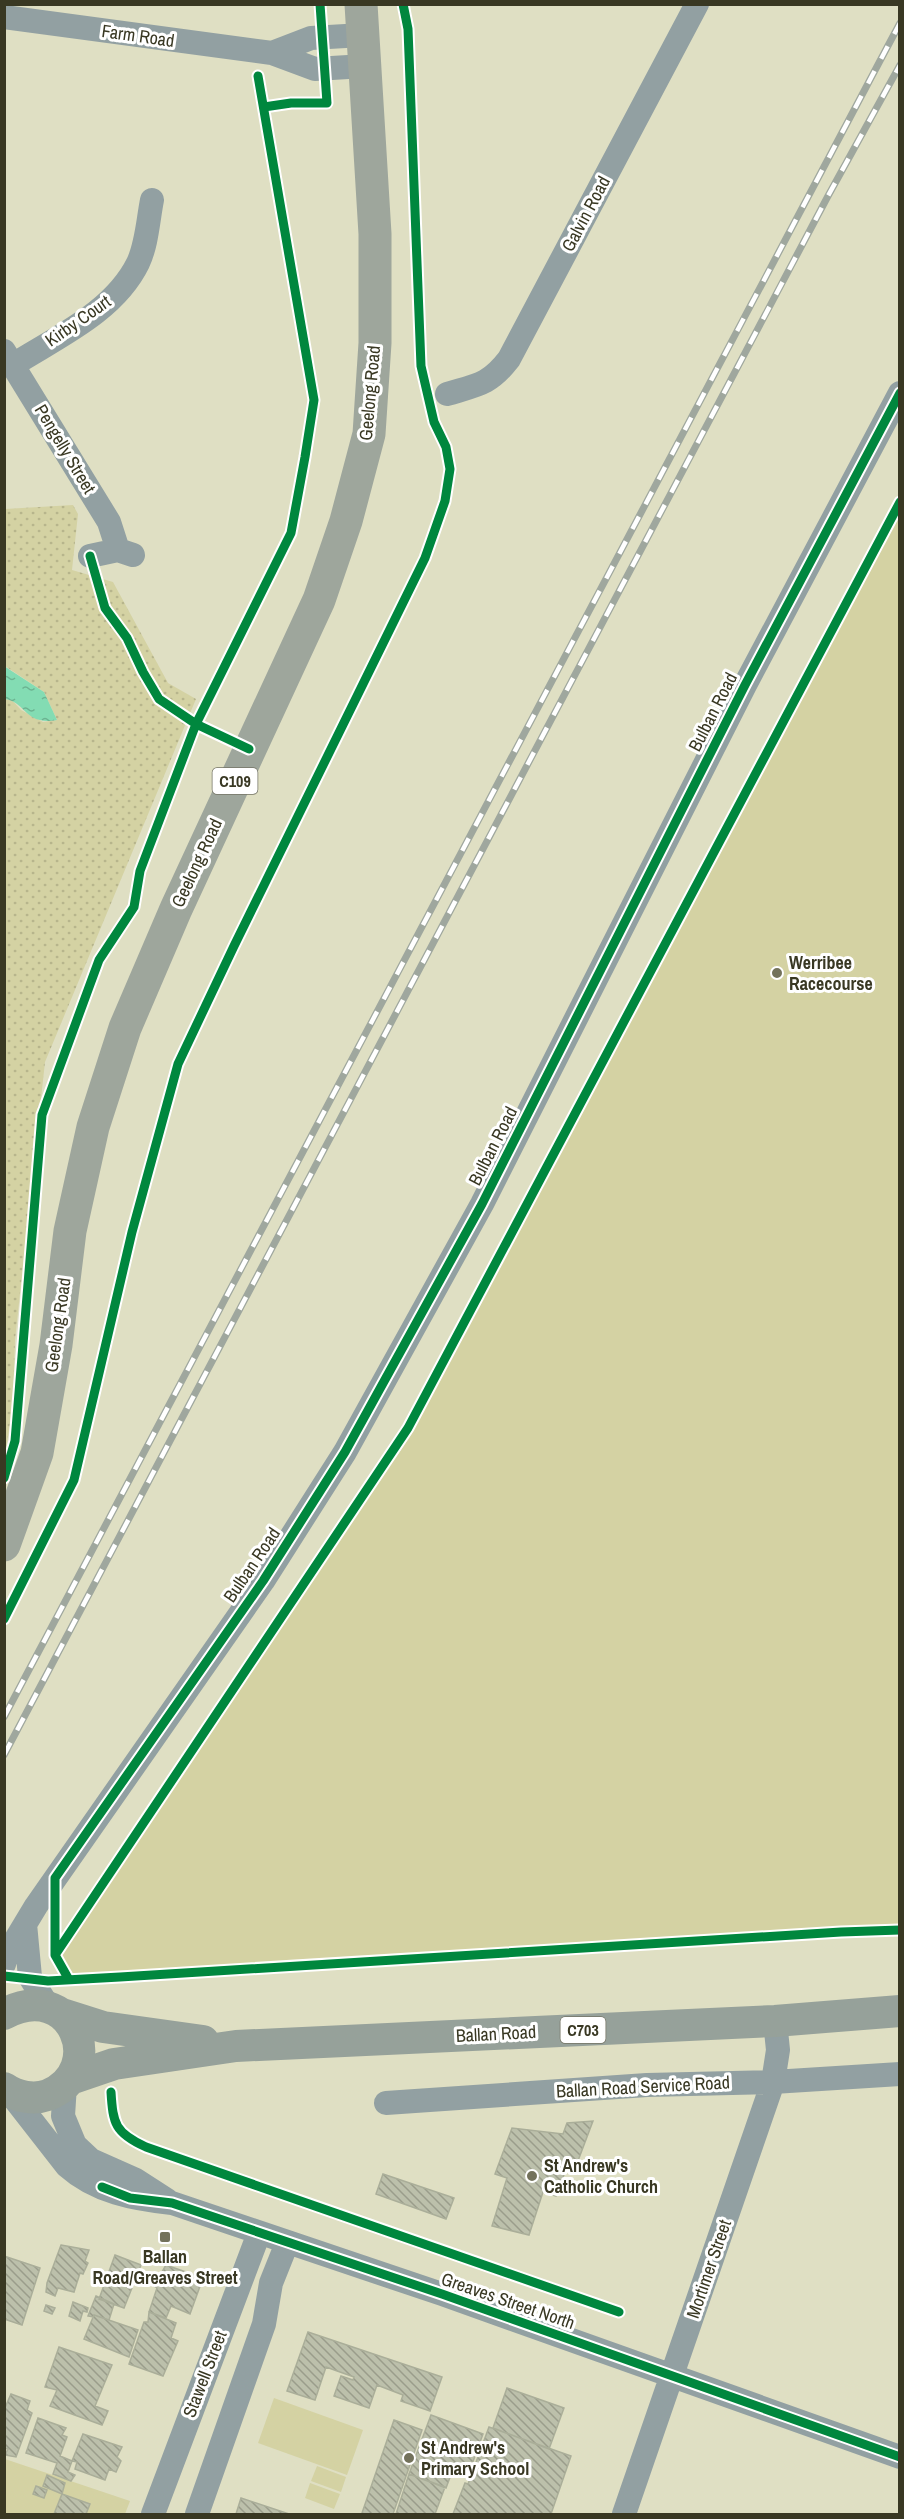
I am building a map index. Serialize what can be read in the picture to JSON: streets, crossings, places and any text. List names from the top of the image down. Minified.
{"streets":{"highway":["Geelong Road","C109"],"main road":["C703","Ballan Road"],"street":["Farm Road","Galvin Road","Kirby Court","Pengelly Street","Bulban Road","Ballan Road Service Road","Mortimer Street","Greaves Street North","Stawell Street"]},"crossings":[["Farm Road","Geelong Road"],["Kirby Court","Pengelly Street"],["C703","Ballan Road"],["C703","Greaves Street North"],["Ballan Road","Mortimer Street"],["Ballan Road","Greaves Street North"],["Ballan Road Service Road","Mortimer Street"],["Mortimer Street","Greaves Street North"],["Greaves Street North","Stawell Street"]],"places":{"other":["Werribee Racecourse","St Andrew's Catholic Church","St Andrew's Primary School"],"transit":["Ballan Road/Greaves Street"]}}
